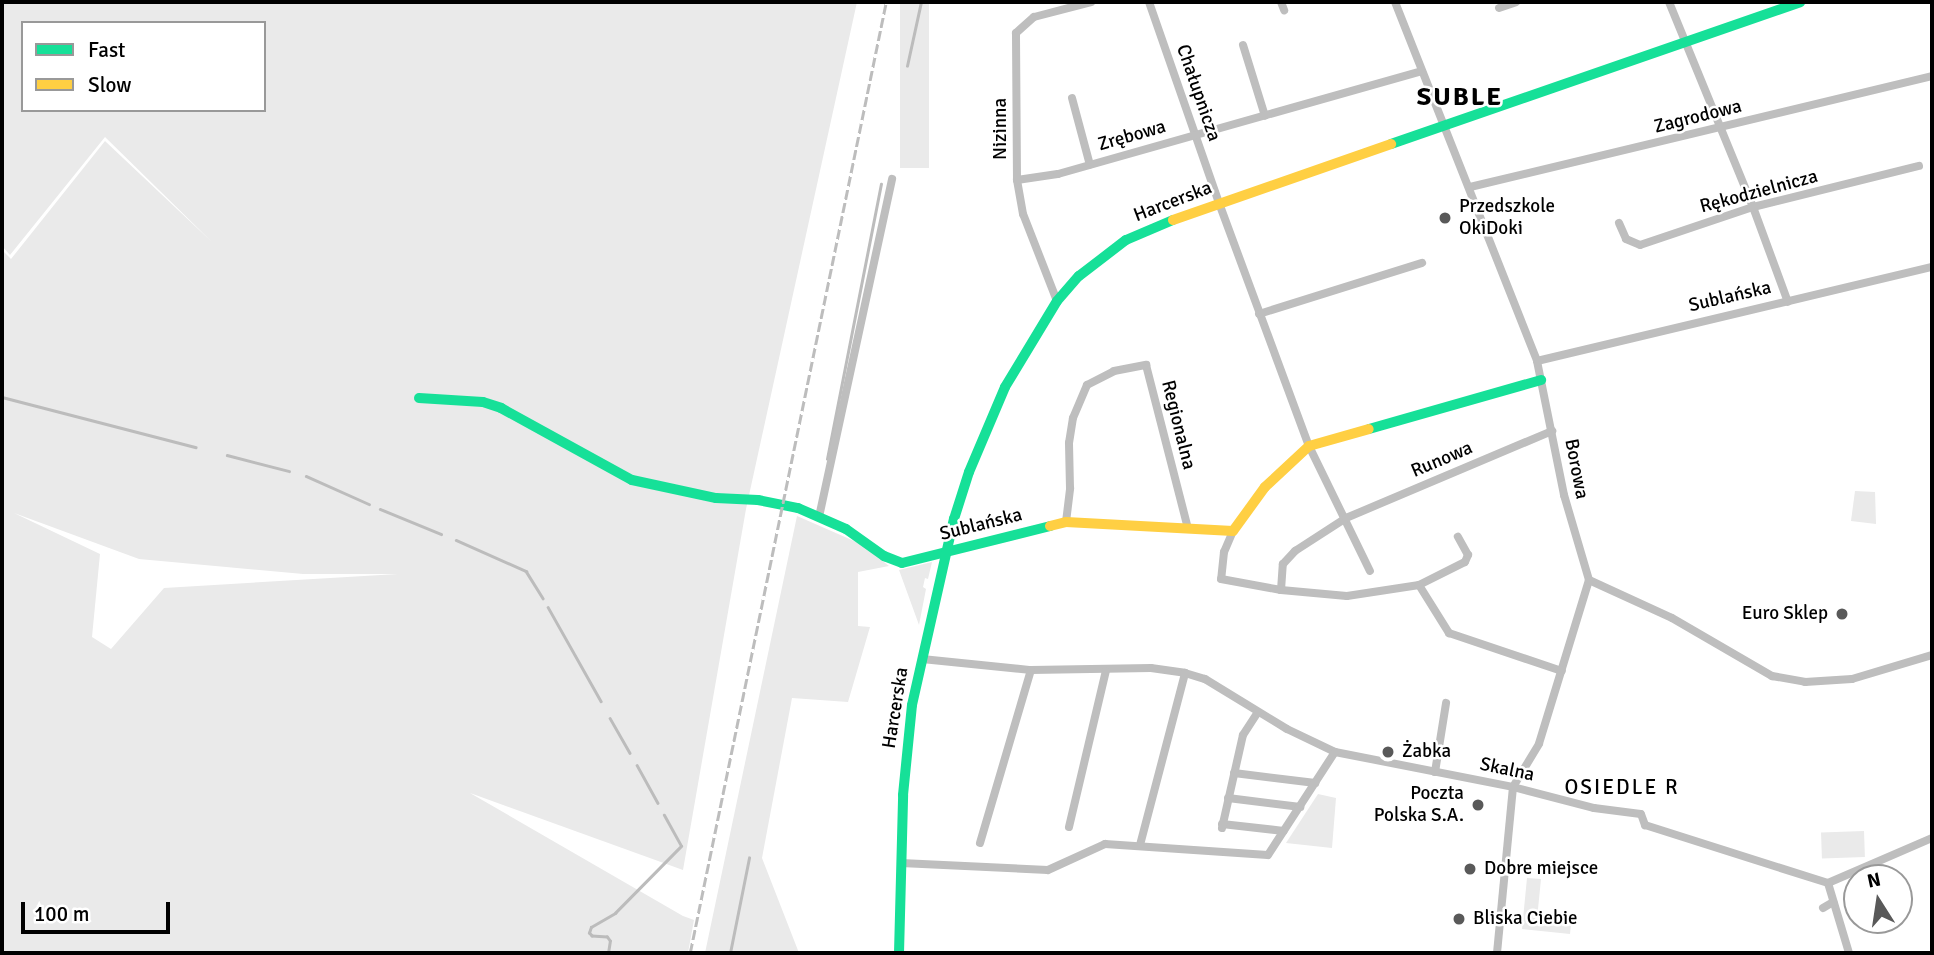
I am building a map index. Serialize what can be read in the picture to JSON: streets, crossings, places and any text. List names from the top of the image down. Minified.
{"streets":{"street":["Chałupnicza","Zagrodowa","Nizinna","Zrębowa","Rękodzielnicza","Harcerska","Sublańska","Regionalna","Runowa","Borowa","Skalna"]},"crossings":[["Chałupnicza","Zrębowa"],["Chałupnicza","Harcerska"],["Zagrodowa","Borowa"],["Nizinna","Zrębowa"],["Nizinna","Harcerska"],["Zrębowa","Borowa"],["Harcerska","Sublańska"],["Harcerska","Borowa"],["Harcerska","Skalna"],["Sublańska","Regionalna"],["Sublańska","Borowa"],["Runowa","Borowa"]],"districts":["SUBLE","OSIEDLE R"],"places":["Przedszkole OkiDoki","Euro Sklep","Żabka","Poczta Polska S.A.","Dobre miejsce","Bliska Ciebie"],"legend":["Fast","Slow"],"scale_bar":"100 m","north":"top"}
